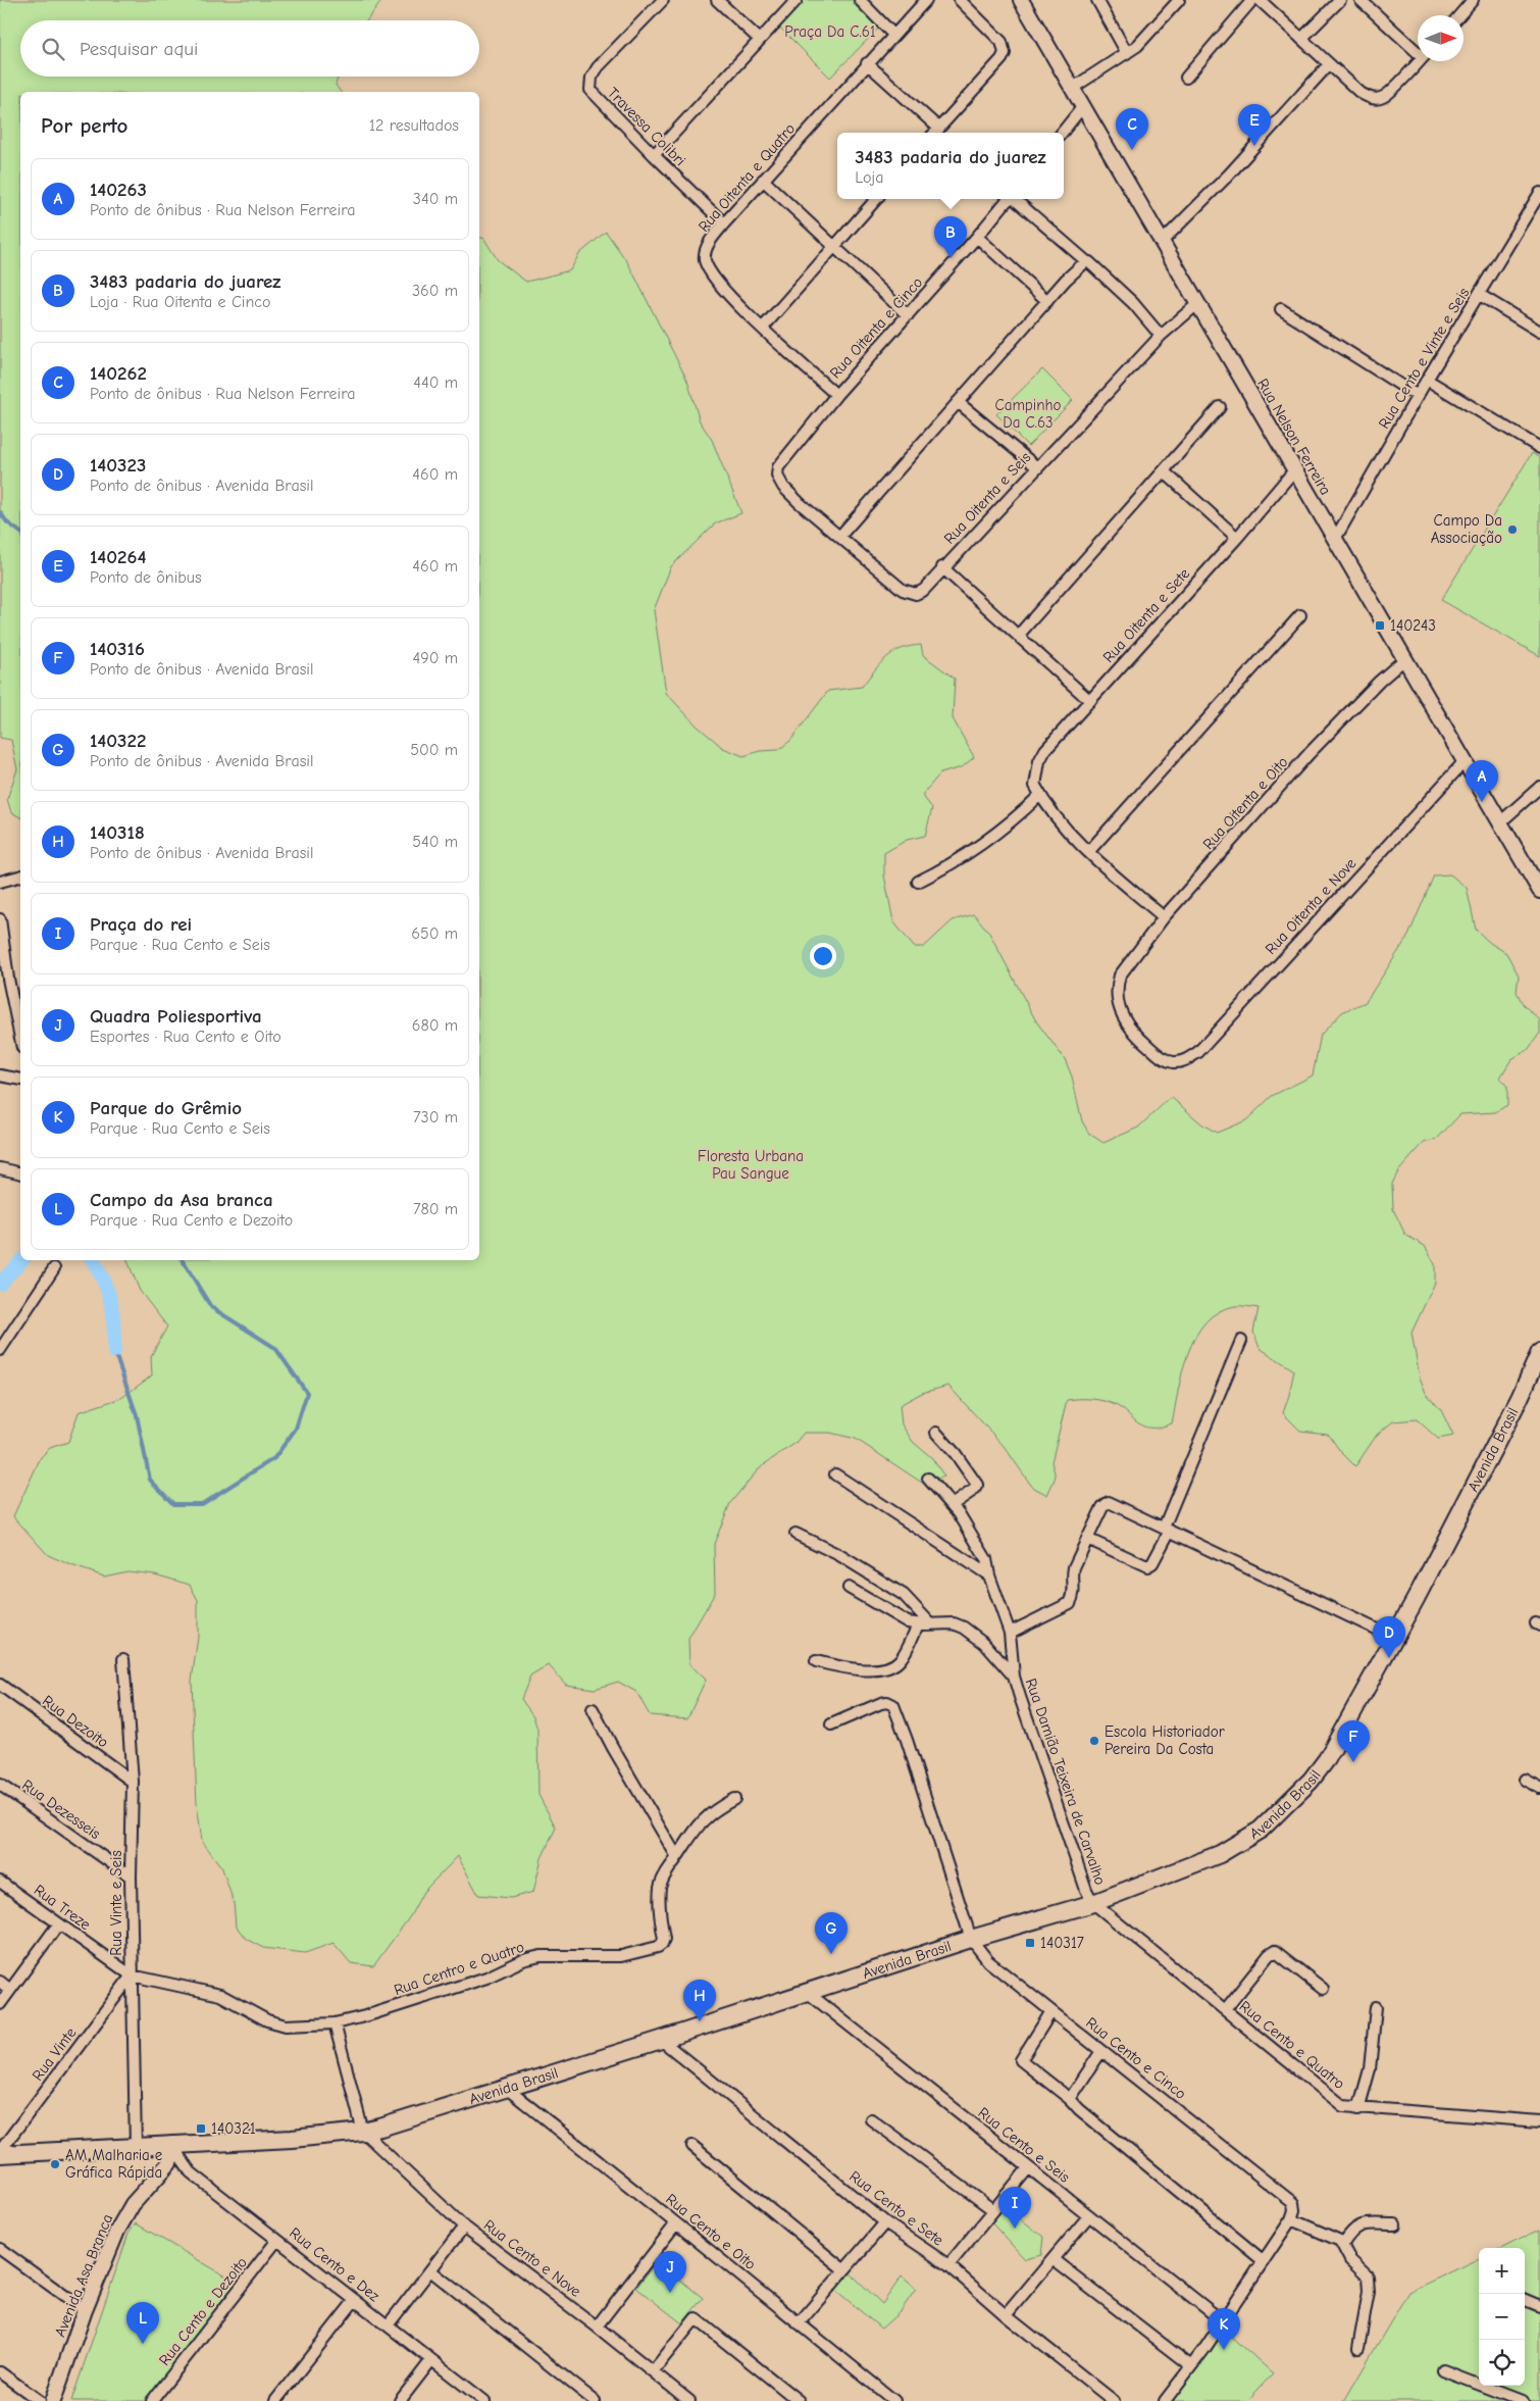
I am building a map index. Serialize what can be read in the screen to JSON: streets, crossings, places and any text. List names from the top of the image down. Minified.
{"streets":{"main road":["Rua Nelson Ferreira","Avenida Brasil","Avenida Asa Branca"],"street":["Travessa Colibri","Rua Oitenta e Quatro","Rua Oitenta e Cinco","Rua Cento e Vinte e Seis","Rua Oitenta e Seis","Rua Oitenta e Sete","Rua Oitenta e Oito","Rua Oitenta e Nove","Rua Dezoito","Rua Damião Teixeira de Carvalho","Rua Dezesseis","Rua Vinte e Seis","Rua Treze","Rua Centro e Quatro","Rua Cento e Quatro","Rua Vinte","Rua Cento e Cinco","Rua Cento e Seis","Rua Cento e Sete","Rua Cento e Oito","Rua Cento e Nove","Rua Cento e Dez","Rua Cento e Dezoito"]},"crossings":[["Travessa Colibri","Rua Oitenta e Quatro"],["Rua Oitenta e Quatro","Rua Oitenta e Cinco"],["Rua Oitenta e Cinco","Rua Oitenta e Seis"],["Rua Cento e Vinte e Seis","Rua Nelson Ferreira"],["Rua Nelson Ferreira","Rua Oitenta e Seis"],["Rua Nelson Ferreira","Rua Oitenta e Sete"],["Rua Nelson Ferreira","Rua Oitenta e Oito"],["Rua Nelson Ferreira","Rua Oitenta e Nove"],["Rua Oitenta e Oito","Rua Oitenta e Nove"],["Avenida Brasil","Rua Damião Teixeira de Carvalho"],["Avenida Brasil","Rua Vinte e Seis"],["Avenida Brasil","Rua Cento e Quatro"],["Avenida Brasil","Rua Vinte"],["Avenida Brasil","Rua Cento e Cinco"],["Avenida Brasil","Rua Cento e Seis"],["Avenida Brasil","Rua Cento e Sete"],["Avenida Brasil","Rua Cento e Oito"],["Avenida Brasil","Rua Cento e Nove"],["Avenida Brasil","Rua Cento e Dez"],["Avenida Brasil","Avenida Asa Branca"],["Rua Dezoito","Rua Vinte e Seis"],["Rua Damião Teixeira de Carvalho","Rua Cento e Quatro"],["Rua Dezesseis","Rua Vinte e Seis"],["Rua Vinte e Seis","Rua Treze"],["Rua Vinte e Seis","Rua Centro e Quatro"],["Rua Vinte e Seis","Rua Vinte"],["Rua Treze","Rua Centro e Quatro"],["Rua Treze","Rua Vinte"],["Rua Centro e Quatro","Rua Vinte"],["Rua Cento e Dez","Avenida Asa Branca"],["Rua Cento e Dez","Rua Cento e Dezoito"]],"parks":["Praça Da C.61","Campinho Da C.63","Floresta Urbana Pau Sangue"],"places":{"other":["Campo Da Associação","Escola Historiador Pereira Da Costa","AM Malharia e Gráfica Rápida"],"transit":["140243","140317","140321"]},"north":"right","page":{"search":"Pesquisar aqui","heading":["Por perto","12 resultados"],"pins":["E","C","B","A","D","F","G","H","I","J","L","K"],"popup":["3483 padaria do juarez","Loja"],"list":[{"mark":"A","name":"140263","note":"Ponto de ônibus · Rua Nelson Ferreira","value":"340 m"},{"mark":"B","name":"3483 padaria do juarez","note":"Loja · Rua Oitenta e Cinco","value":"360 m"},{"mark":"C","name":"140262","note":"Ponto de ônibus · Rua Nelson Ferreira","value":"440 m"},{"mark":"D","name":"140323","note":"Ponto de ônibus · Avenida Brasil","value":"460 m"},{"mark":"E","name":"140264","note":"Ponto de ônibus","value":"460 m"},{"mark":"F","name":"140316","note":"Ponto de ônibus · Avenida Brasil","value":"490 m"},{"mark":"G","name":"140322","note":"Ponto de ônibus · Avenida Brasil","value":"500 m"},{"mark":"H","name":"140318","note":"Ponto de ônibus · Avenida Brasil","value":"540 m"},{"mark":"I","name":"Praça do rei","note":"Parque · Rua Cento e Seis","value":"650 m"},{"mark":"J","name":"Quadra Poliesportiva","note":"Esportes · Rua Cento e Oito","value":"680 m"},{"mark":"K","name":"Parque do Grêmio","note":"Parque · Rua Cento e Seis","value":"730 m"},{"mark":"L","name":"Campo da Asa branca","note":"Parque · Rua Cento e Dezoito","value":"780 m"}],"map_buttons":["+","−"]}}
